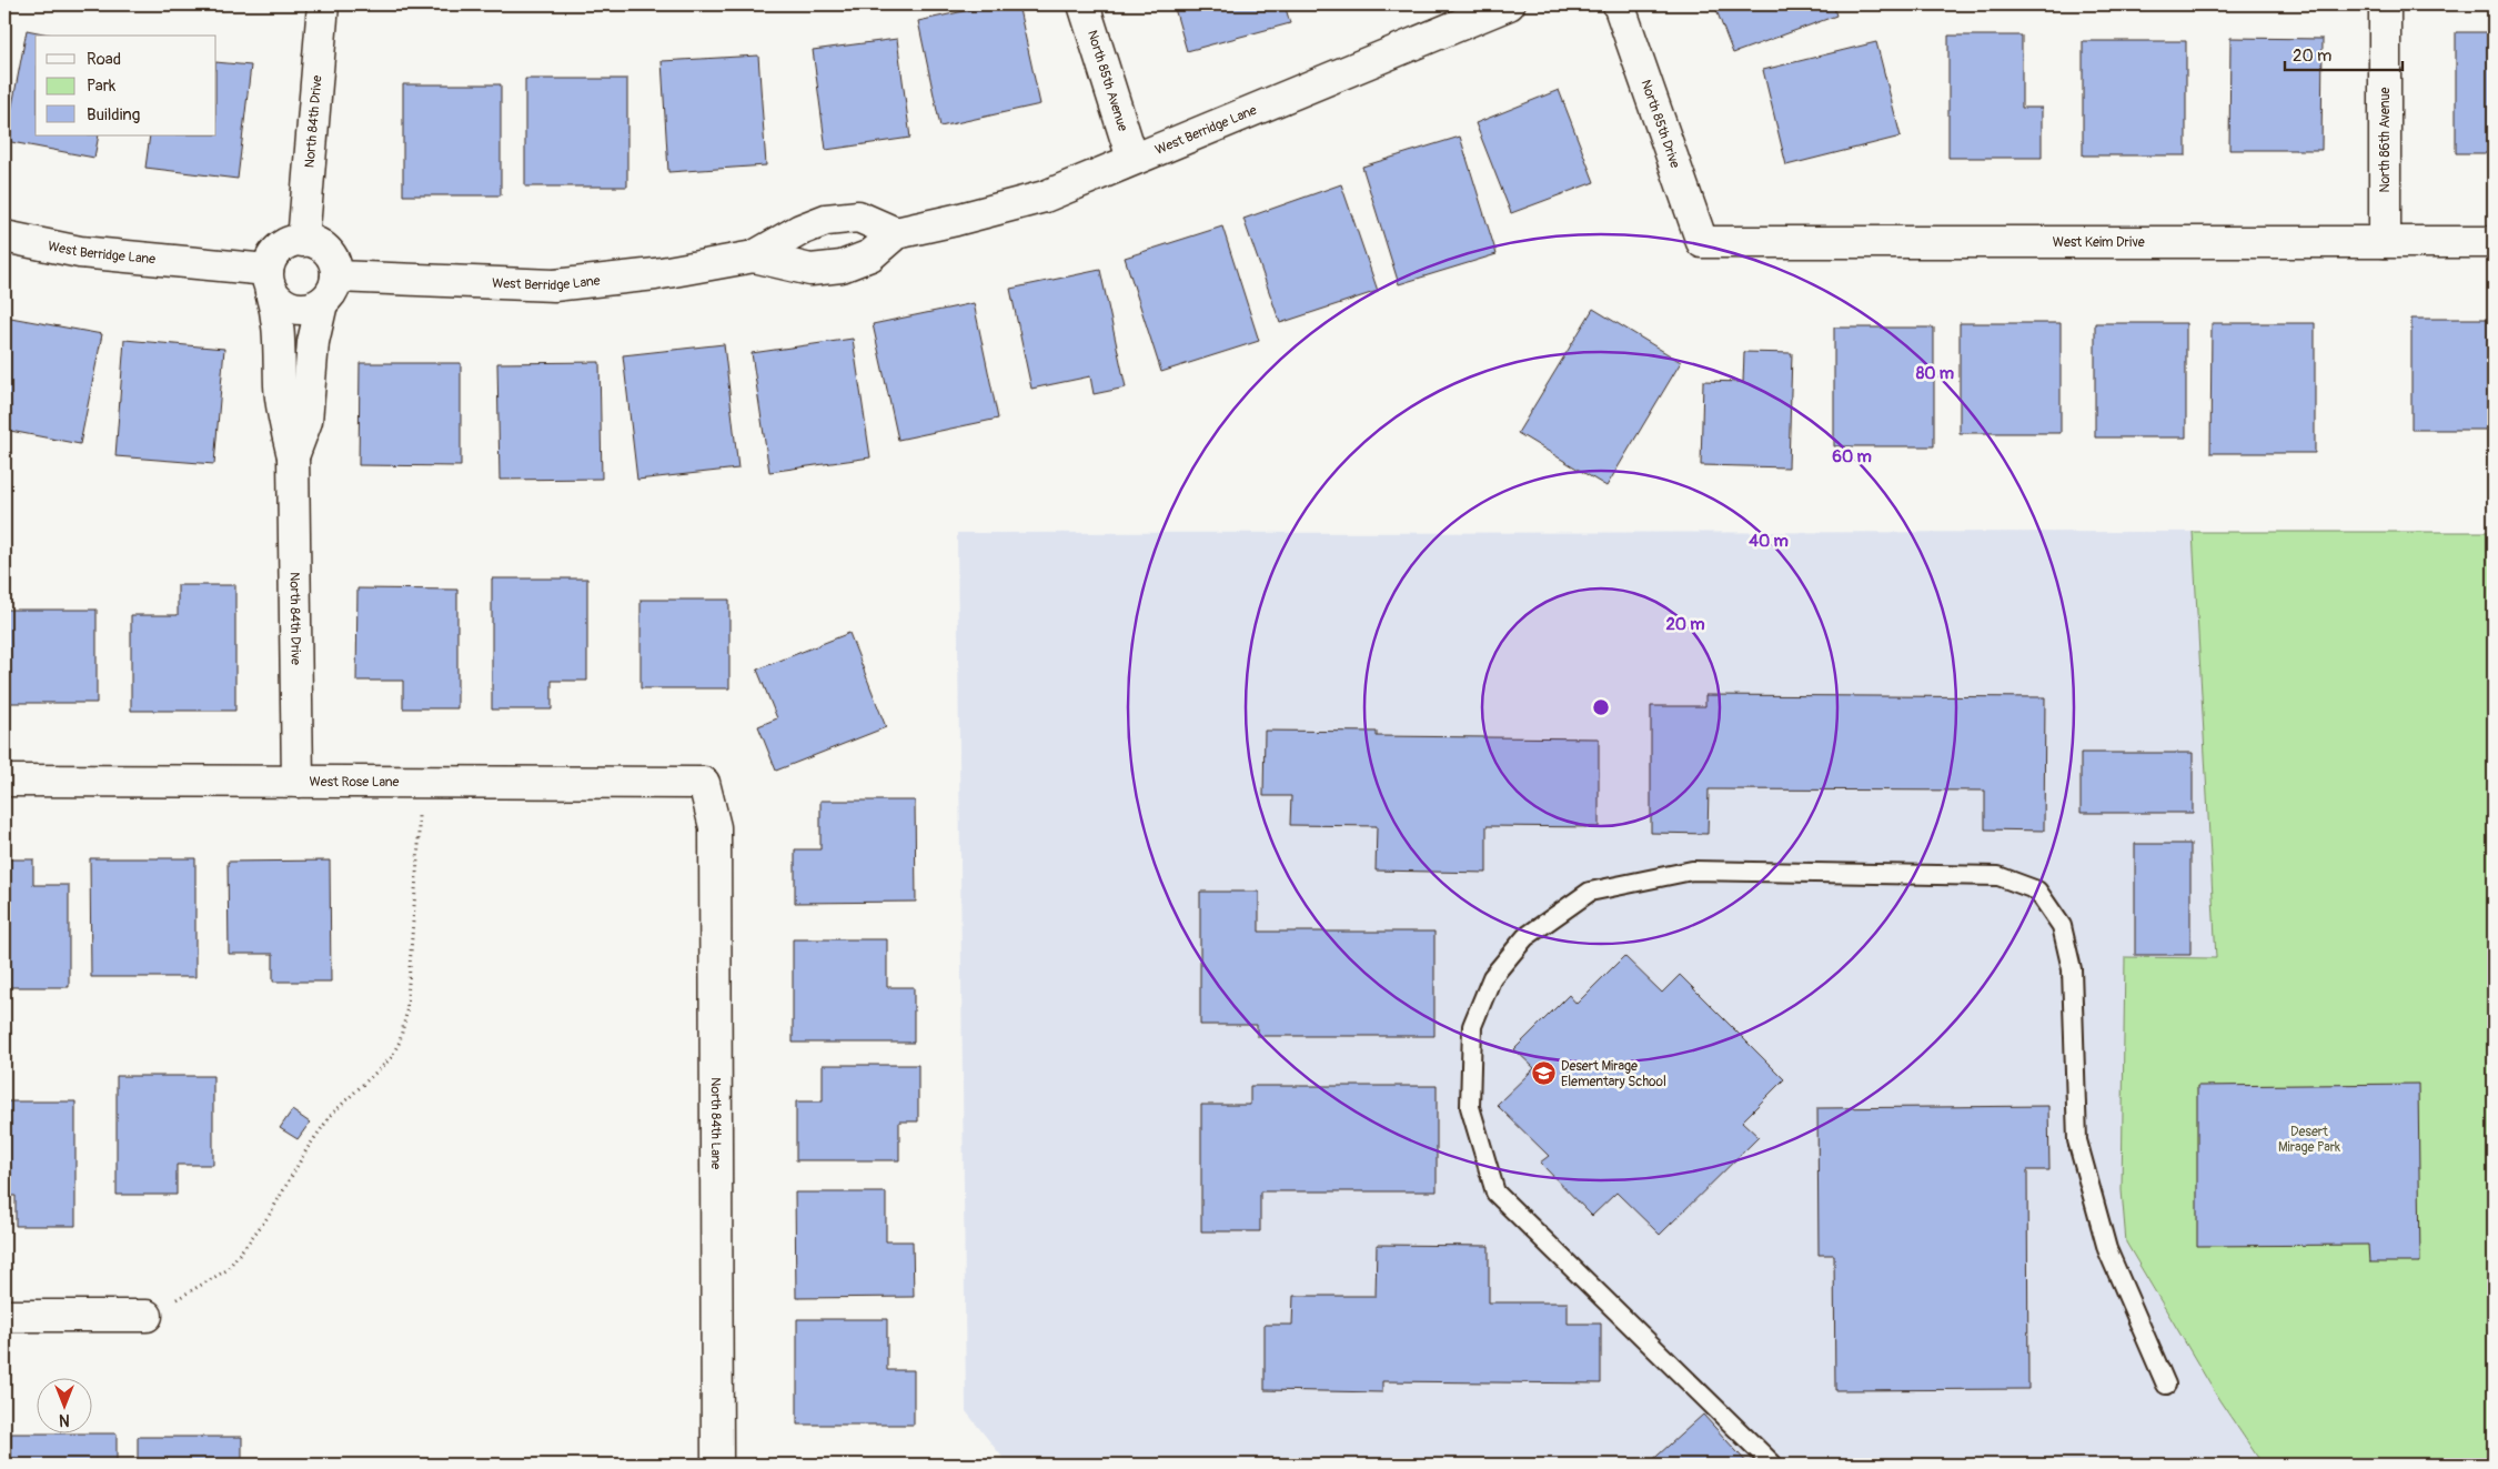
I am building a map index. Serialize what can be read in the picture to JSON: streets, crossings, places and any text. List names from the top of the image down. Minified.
{"streets":{"street":["North 85th Avenue","North 84th Drive","North 85th Drive","West Berridge Lane","North 86th Avenue","West Keim Drive","West Rose Lane","North 84th Lane"]},"crossings":[["North 85th Avenue","West Berridge Lane"],["North 84th Drive","West Berridge Lane"],["North 84th Drive","West Rose Lane"],["North 85th Drive","West Keim Drive"],["North 86th Avenue","West Keim Drive"],["West Rose Lane","North 84th Lane"]],"parks":["Desert Mirage Park"],"places":{"school or university":["Desert Mirage Elementary School"]},"legend":["Road","Park","Building"],"scale_bar":"20 m","north":"bottom","rings":["80 m","60 m","40 m","20 m"]}
